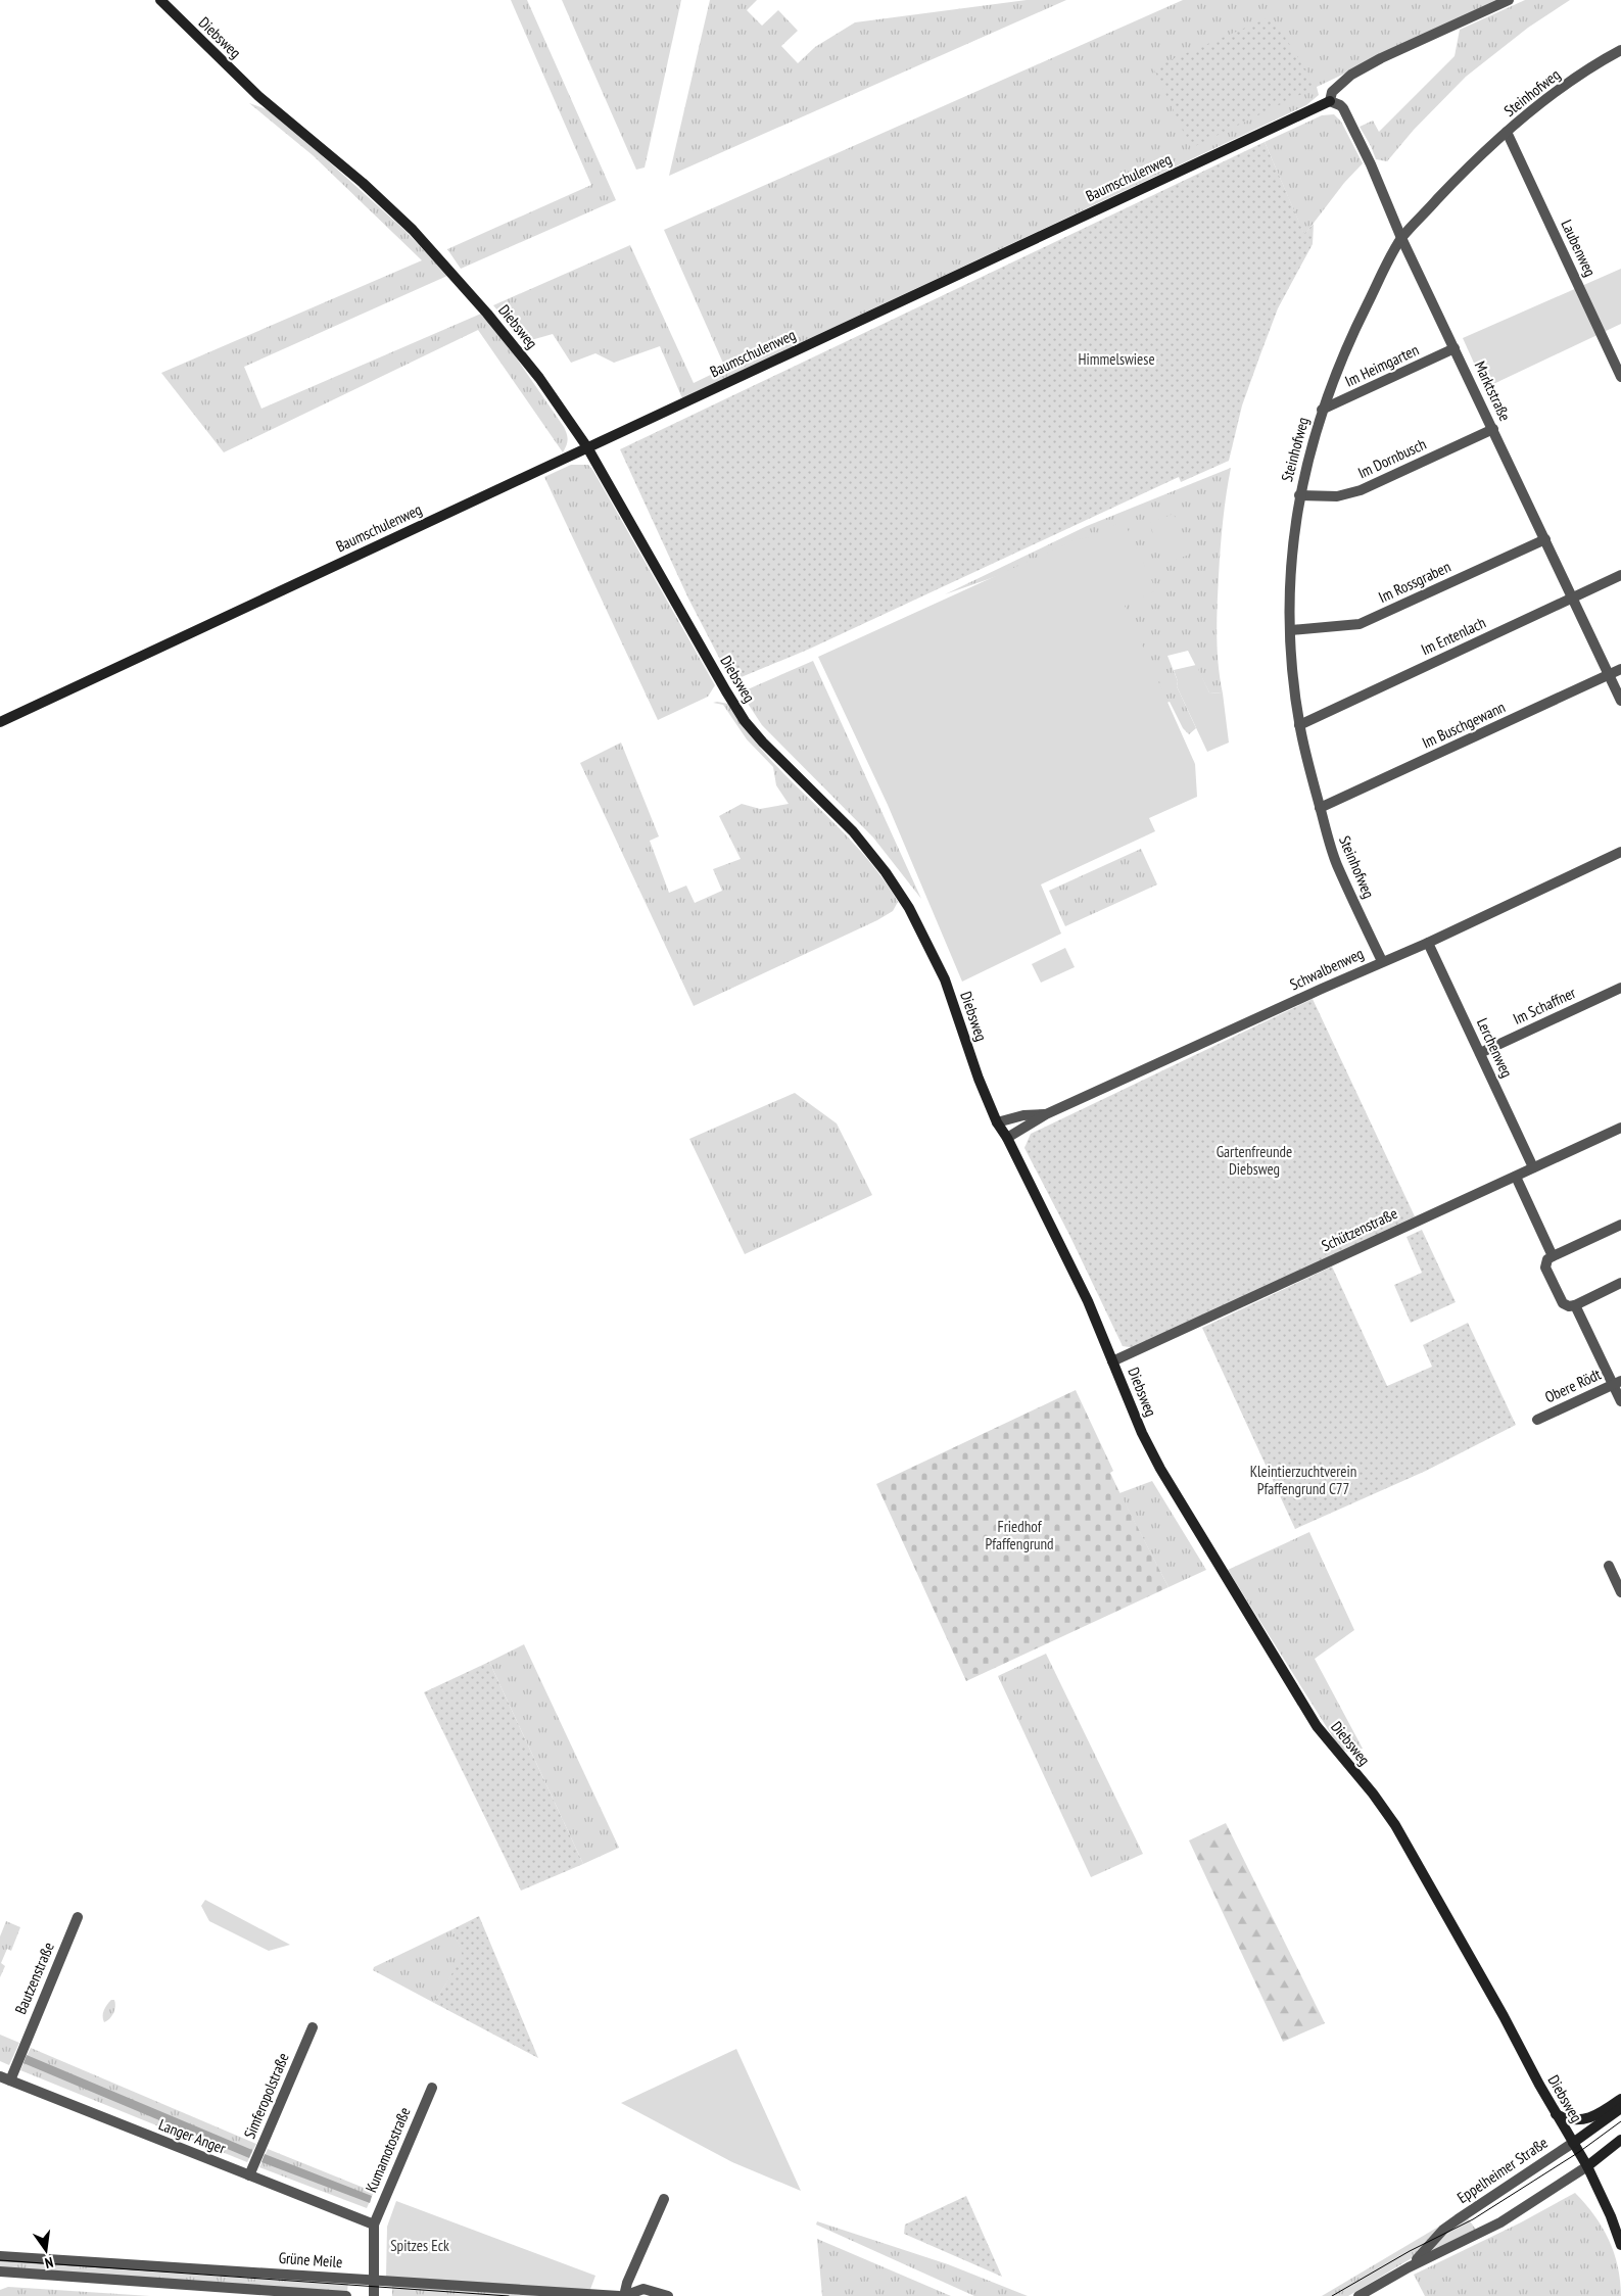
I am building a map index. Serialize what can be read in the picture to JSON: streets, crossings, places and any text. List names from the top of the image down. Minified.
{"streets":{"main road":["Diebsweg","Baumschulenweg","Eppelheimer Straße"],"street":["Steinhofweg","Laubenweg","Im Heimgarten","Marktstraße","Im Dornbusch","Im Rossgraben","Im Entenlach","Im Buschgewann","Schwalbenweg","Im Schaffner","Lerchenweg","Schützenstraße","Obere Rödt","Bautzenstraße","Simferopolstraße","Langer Anger","Kumamotostraße","Grüne Meile"]},"crossings":[["Diebsweg","Baumschulenweg"],["Diebsweg","Schwalbenweg"],["Diebsweg","Schützenstraße"],["Diebsweg","Eppelheimer Straße"],["Steinhofweg","Laubenweg"],["Steinhofweg","Im Heimgarten"],["Steinhofweg","Marktstraße"],["Steinhofweg","Im Dornbusch"],["Steinhofweg","Im Rossgraben"],["Steinhofweg","Im Entenlach"],["Steinhofweg","Im Buschgewann"],["Steinhofweg","Schwalbenweg"],["Baumschulenweg","Marktstraße"],["Im Heimgarten","Marktstraße"],["Marktstraße","Im Dornbusch"],["Marktstraße","Im Rossgraben"],["Marktstraße","Im Entenlach"],["Marktstraße","Im Buschgewann"],["Schwalbenweg","Lerchenweg"],["Im Schaffner","Lerchenweg"],["Lerchenweg","Schützenstraße"],["Bautzenstraße","Langer Anger"],["Simferopolstraße","Langer Anger"],["Langer Anger","Kumamotostraße"]],"parks":["Himmelswiese","Gartenfreunde Diebsweg","Kleintierzuchtverein Pfaffengrund C77","Friedhof Pfaffengrund","Spitzes Eck"],"north":"bottom"}
